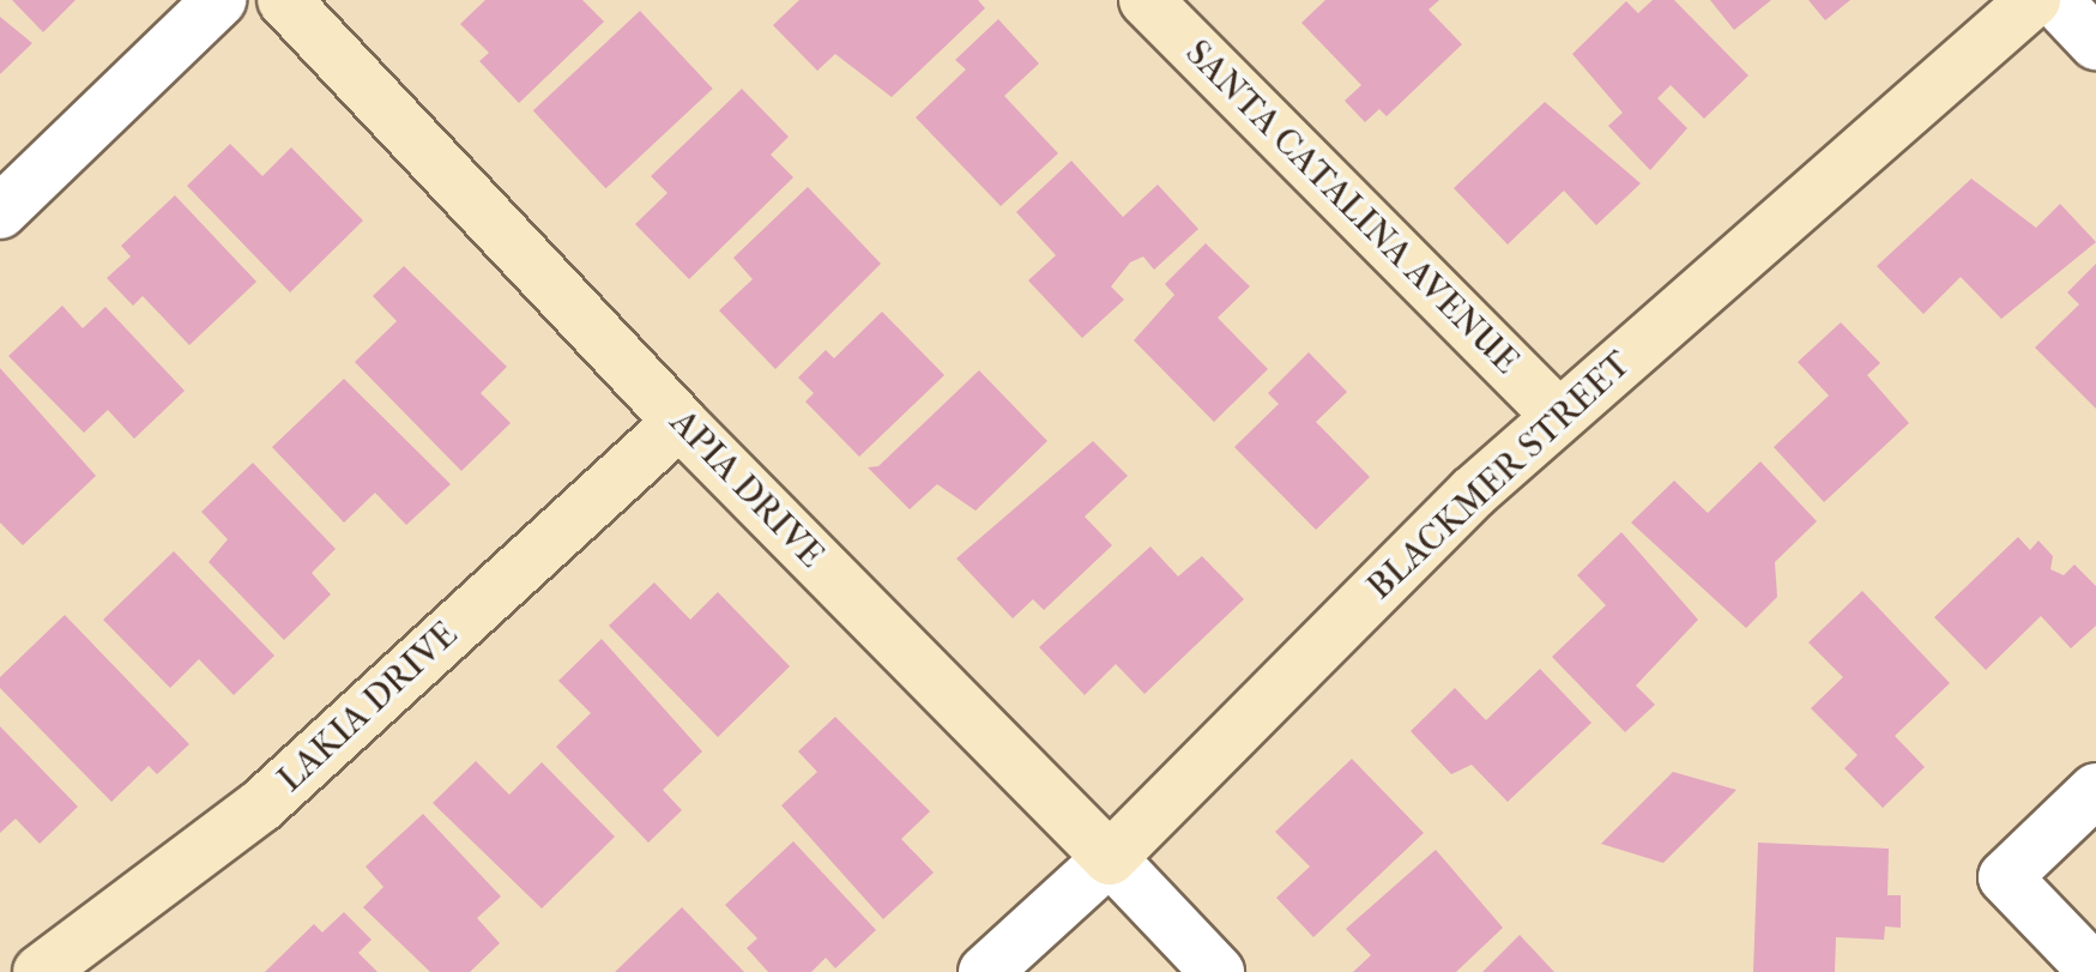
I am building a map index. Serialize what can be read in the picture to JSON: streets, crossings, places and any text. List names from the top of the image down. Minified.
{"streets":{"street":["SANTA CATALINA AVENUE","BLACKMER STREET","APIA DRIVE","LAKIA DRIVE"]},"crossings":[["SANTA CATALINA AVENUE","BLACKMER STREET"],["BLACKMER STREET","APIA DRIVE"],["APIA DRIVE","LAKIA DRIVE"]]}
